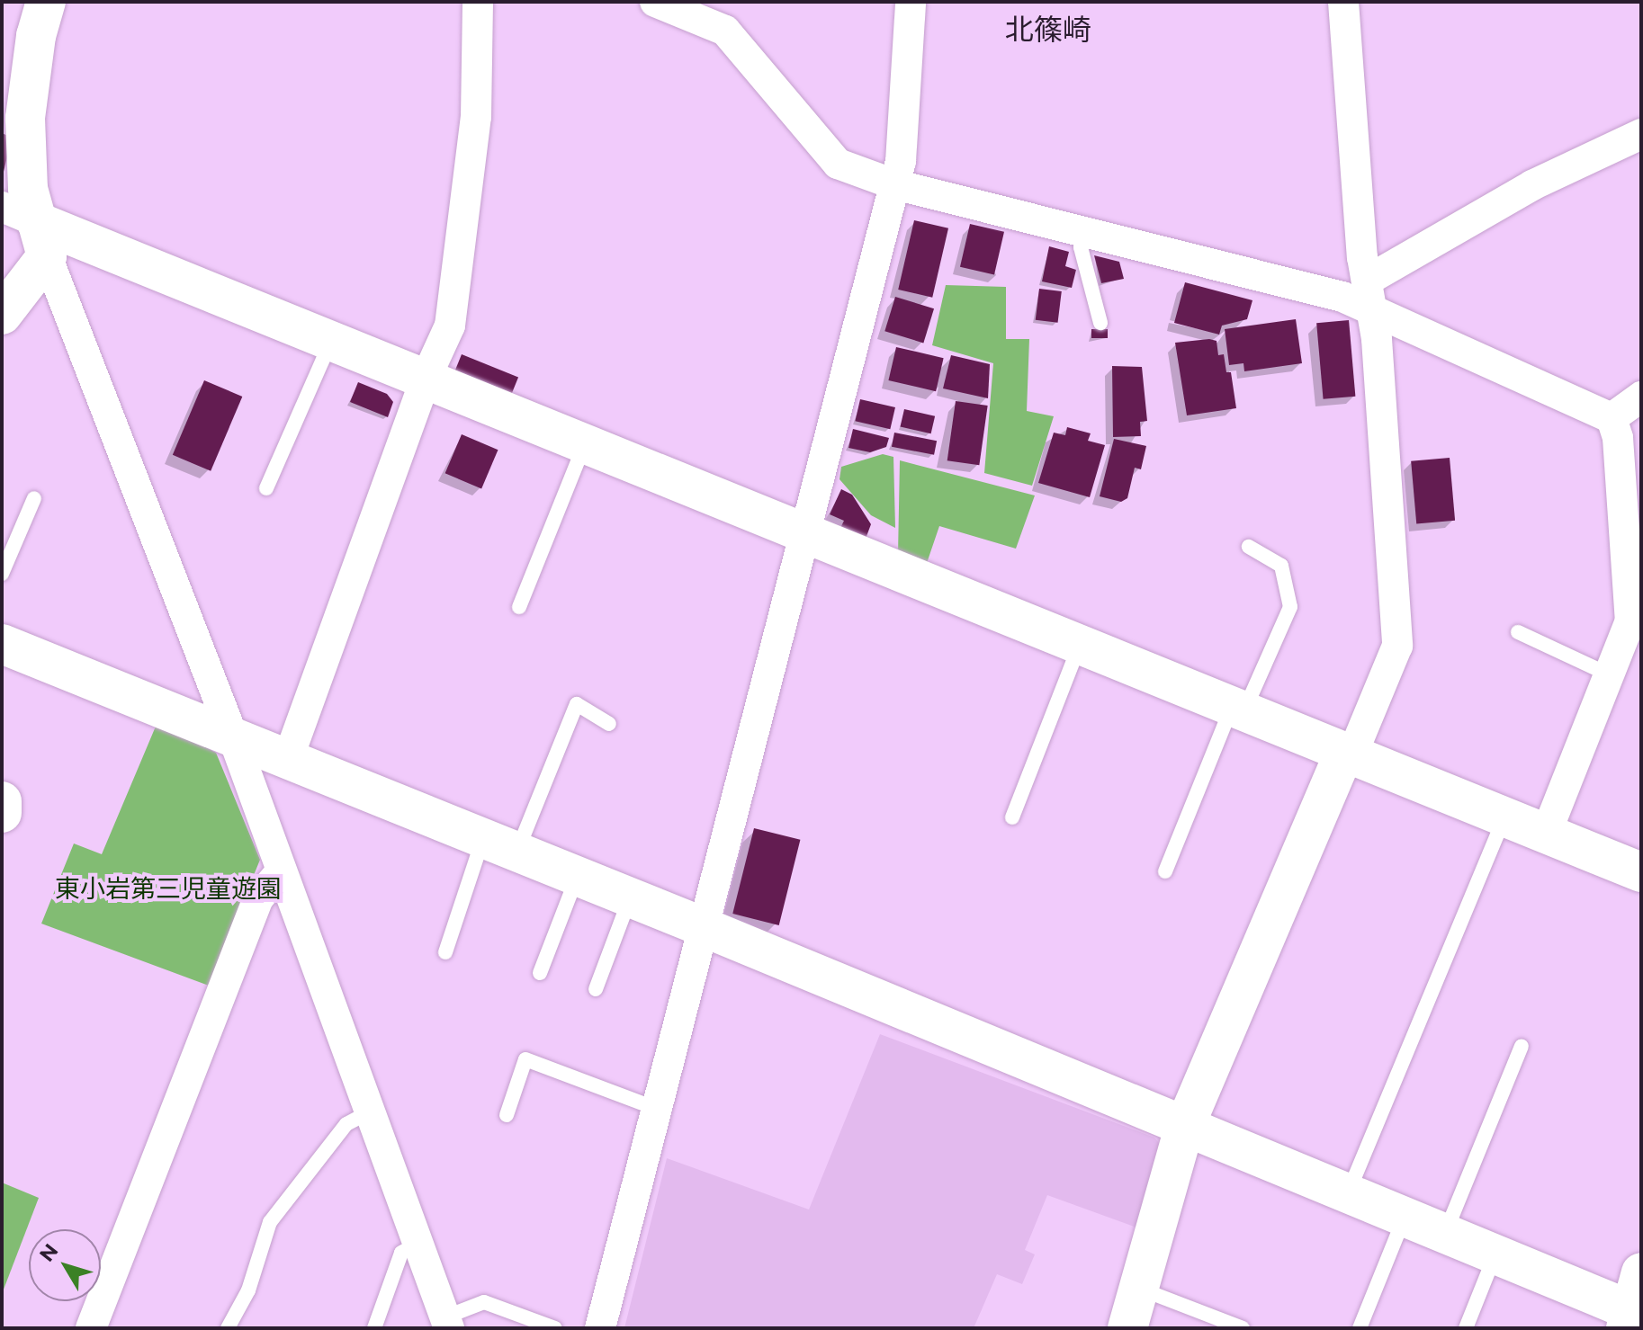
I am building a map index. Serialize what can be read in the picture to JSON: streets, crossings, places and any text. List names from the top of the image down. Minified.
{"districts":["北篠崎"],"parks":["東小岩第三児童遊園"],"north":"top left"}
